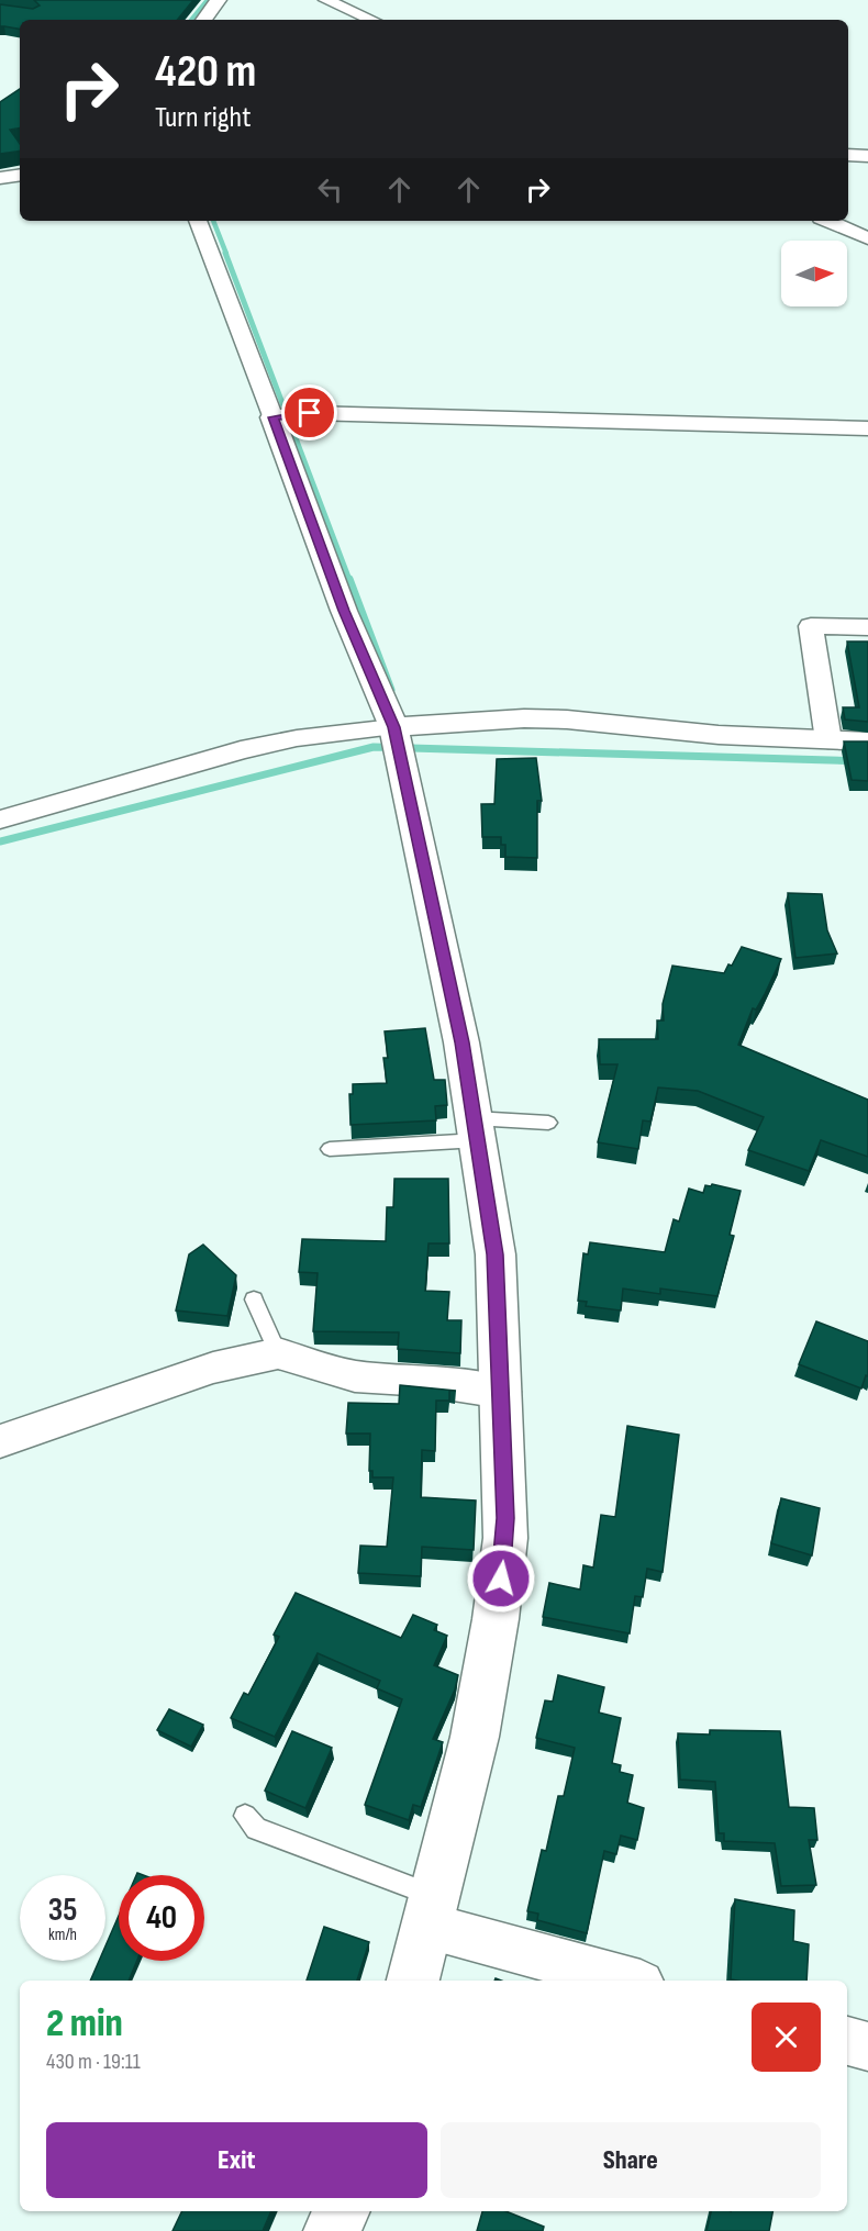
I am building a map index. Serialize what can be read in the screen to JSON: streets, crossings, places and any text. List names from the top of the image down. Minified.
{"north":"right","page":{"turn":["420 m","Turn right"],"speed":"35 km/h","limit":"40","heading":["2 min","430 m · 19:11"],"buttons":["Exit","Share"]}}
